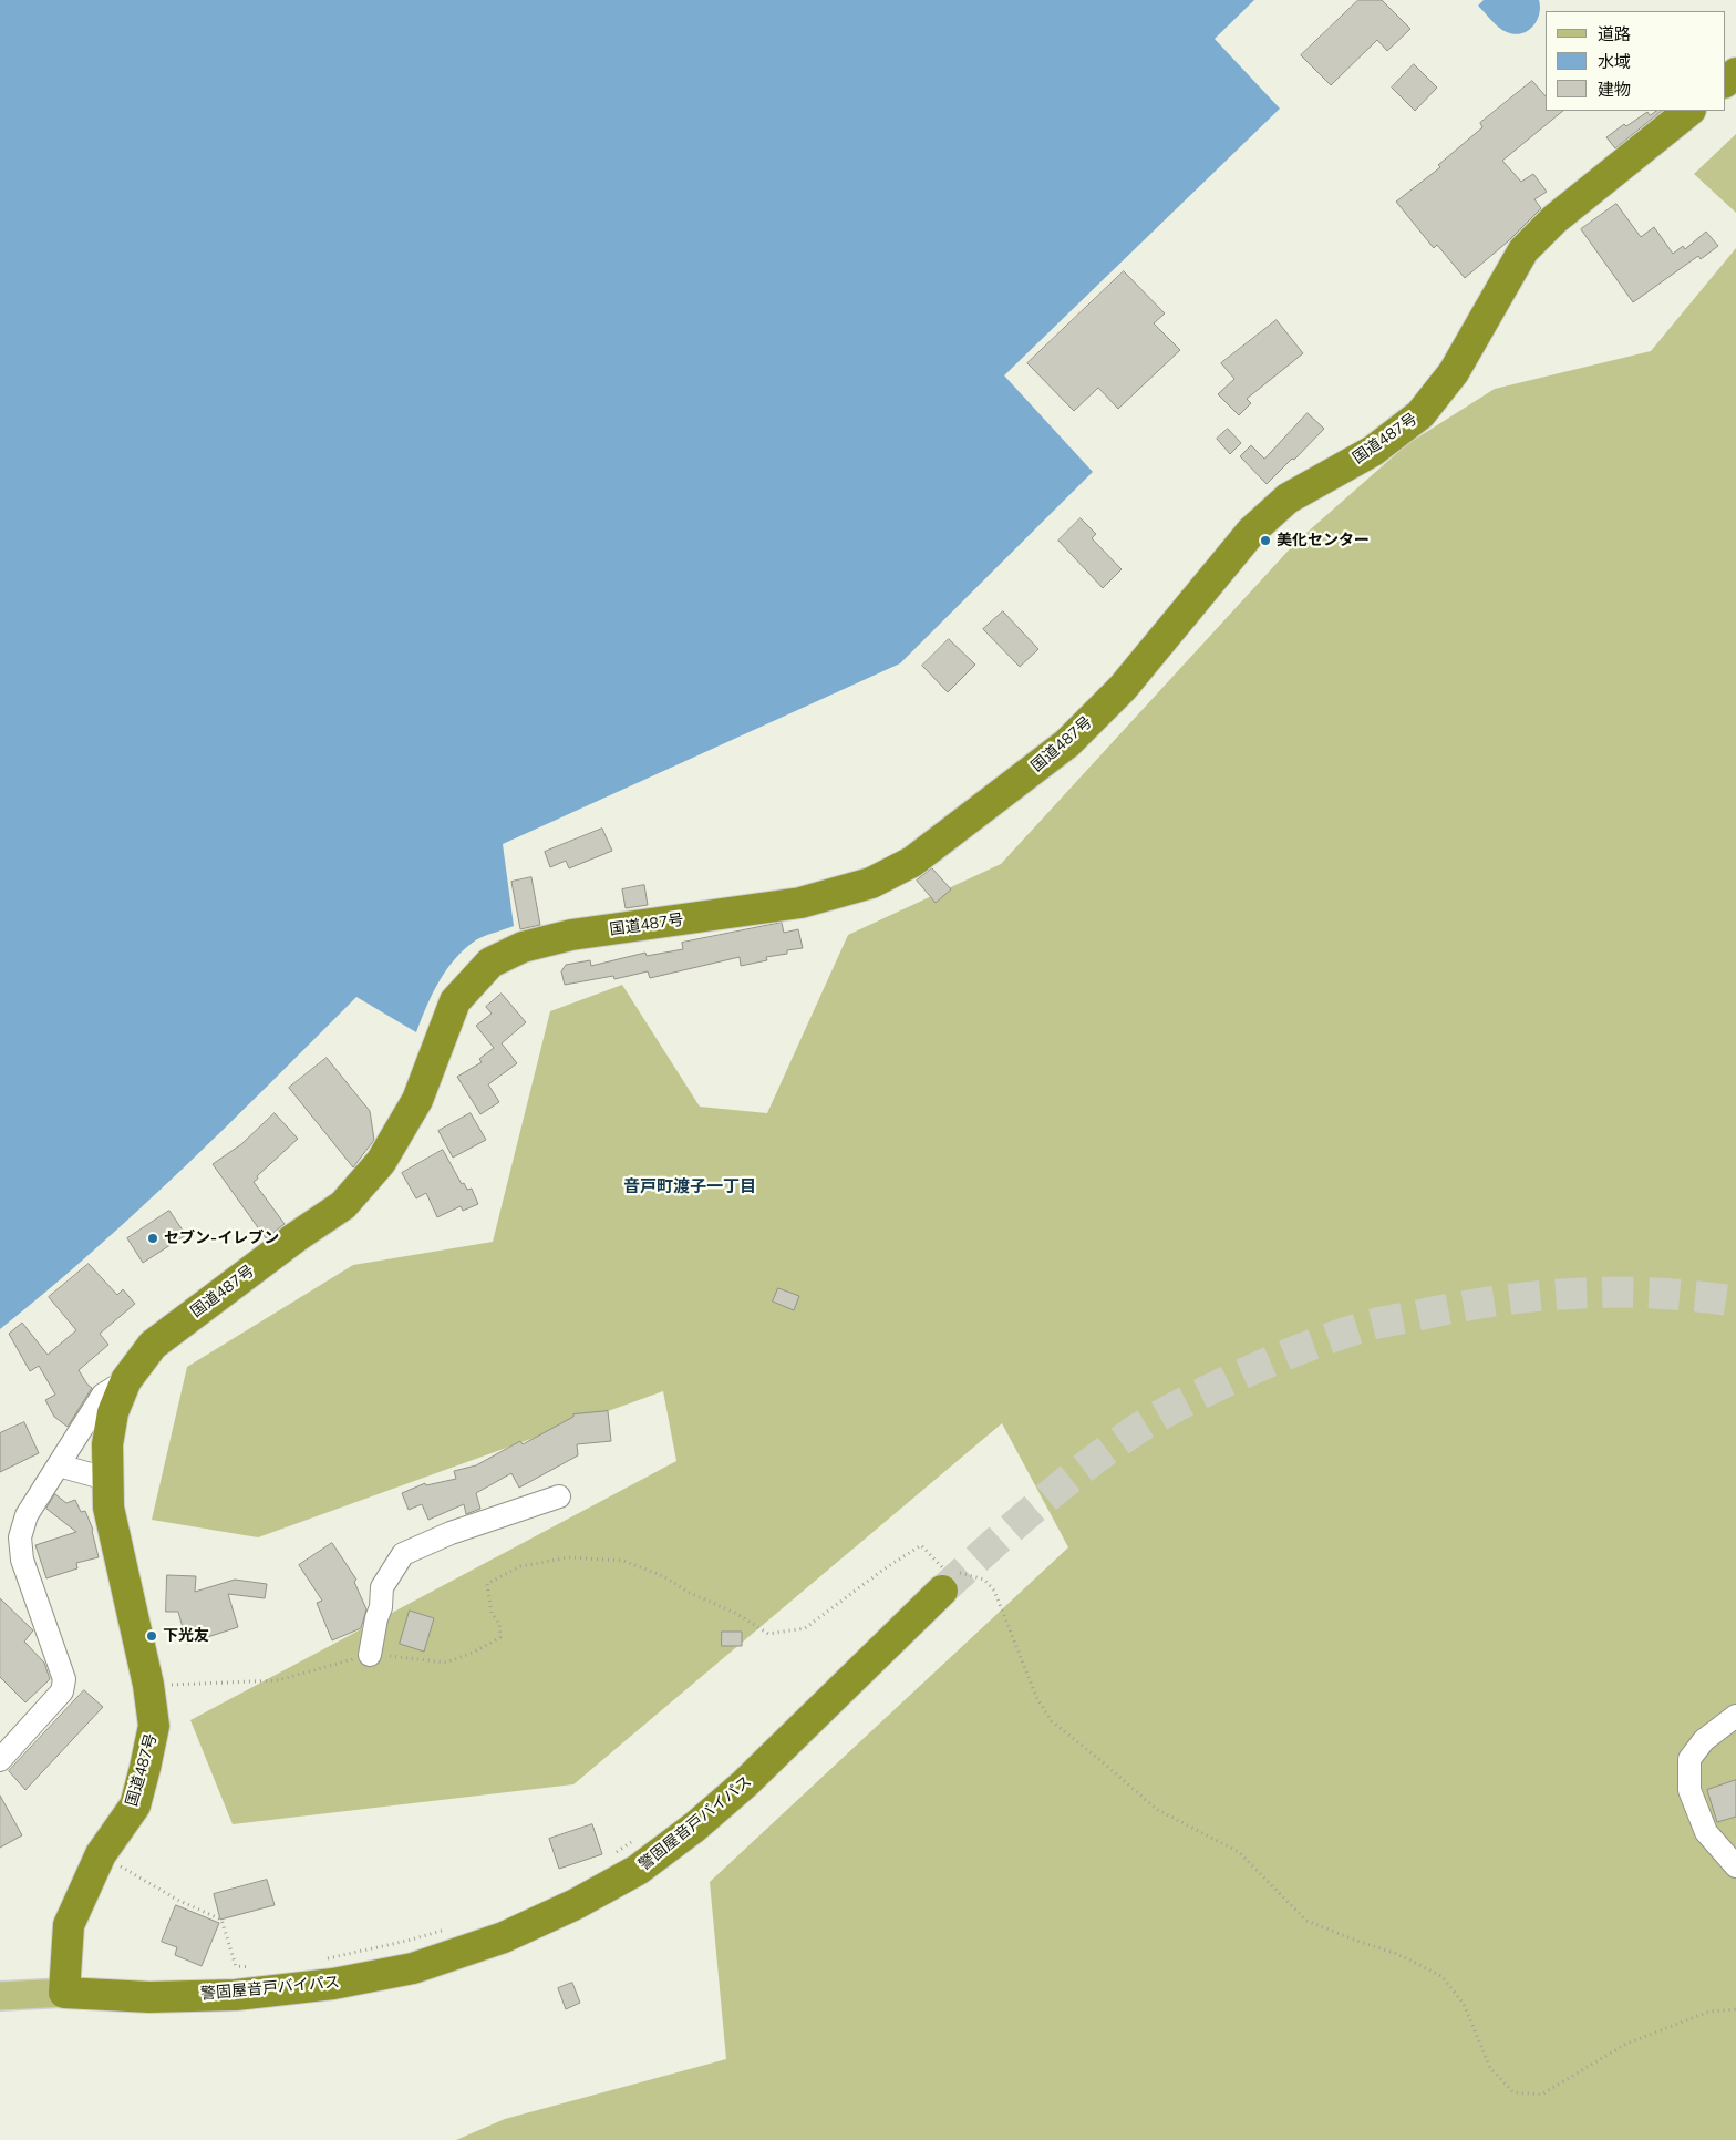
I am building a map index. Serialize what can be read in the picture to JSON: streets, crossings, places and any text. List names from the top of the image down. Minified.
{"streets":{"highway":["国道487号","警固屋音戸バイパス"]},"crossings":[["国道487号","警固屋音戸バイパス"]],"districts":["音戸町渡子一丁目"],"places":["美化センター","セブン-イレブン","下光友"],"legend":["道路","水域","建物"]}
